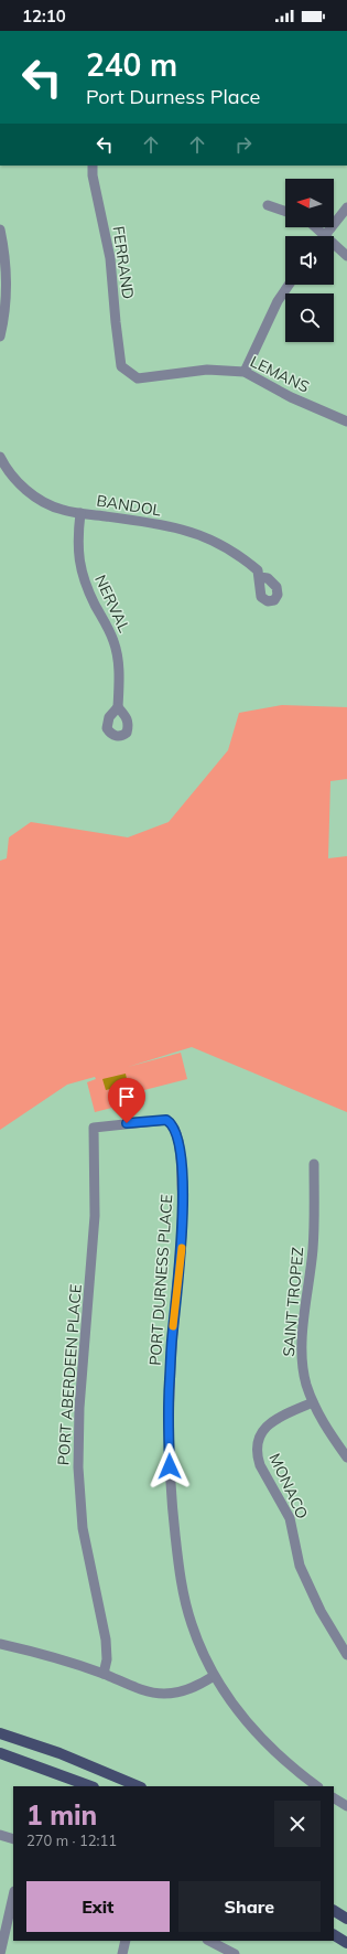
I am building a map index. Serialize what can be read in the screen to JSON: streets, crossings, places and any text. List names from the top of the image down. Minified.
{"streets":{"street":["FERRAND","LEMANS","BANDOL","NERVAL","PORT DURNESS PLACE","SAINT TROPEZ","PORT ABERDEEN PLACE","MONACO"]},"crossings":[["FERRAND","LEMANS"],["BANDOL","NERVAL"],["PORT DURNESS PLACE","PORT ABERDEEN PLACE"],["SAINT TROPEZ","MONACO"]],"north":"left","page":{"status":"12:10","turn":["240 m","Port Durness Place"],"heading":["1 min","270 m · 12:11"],"buttons":["Exit","Share"]}}
